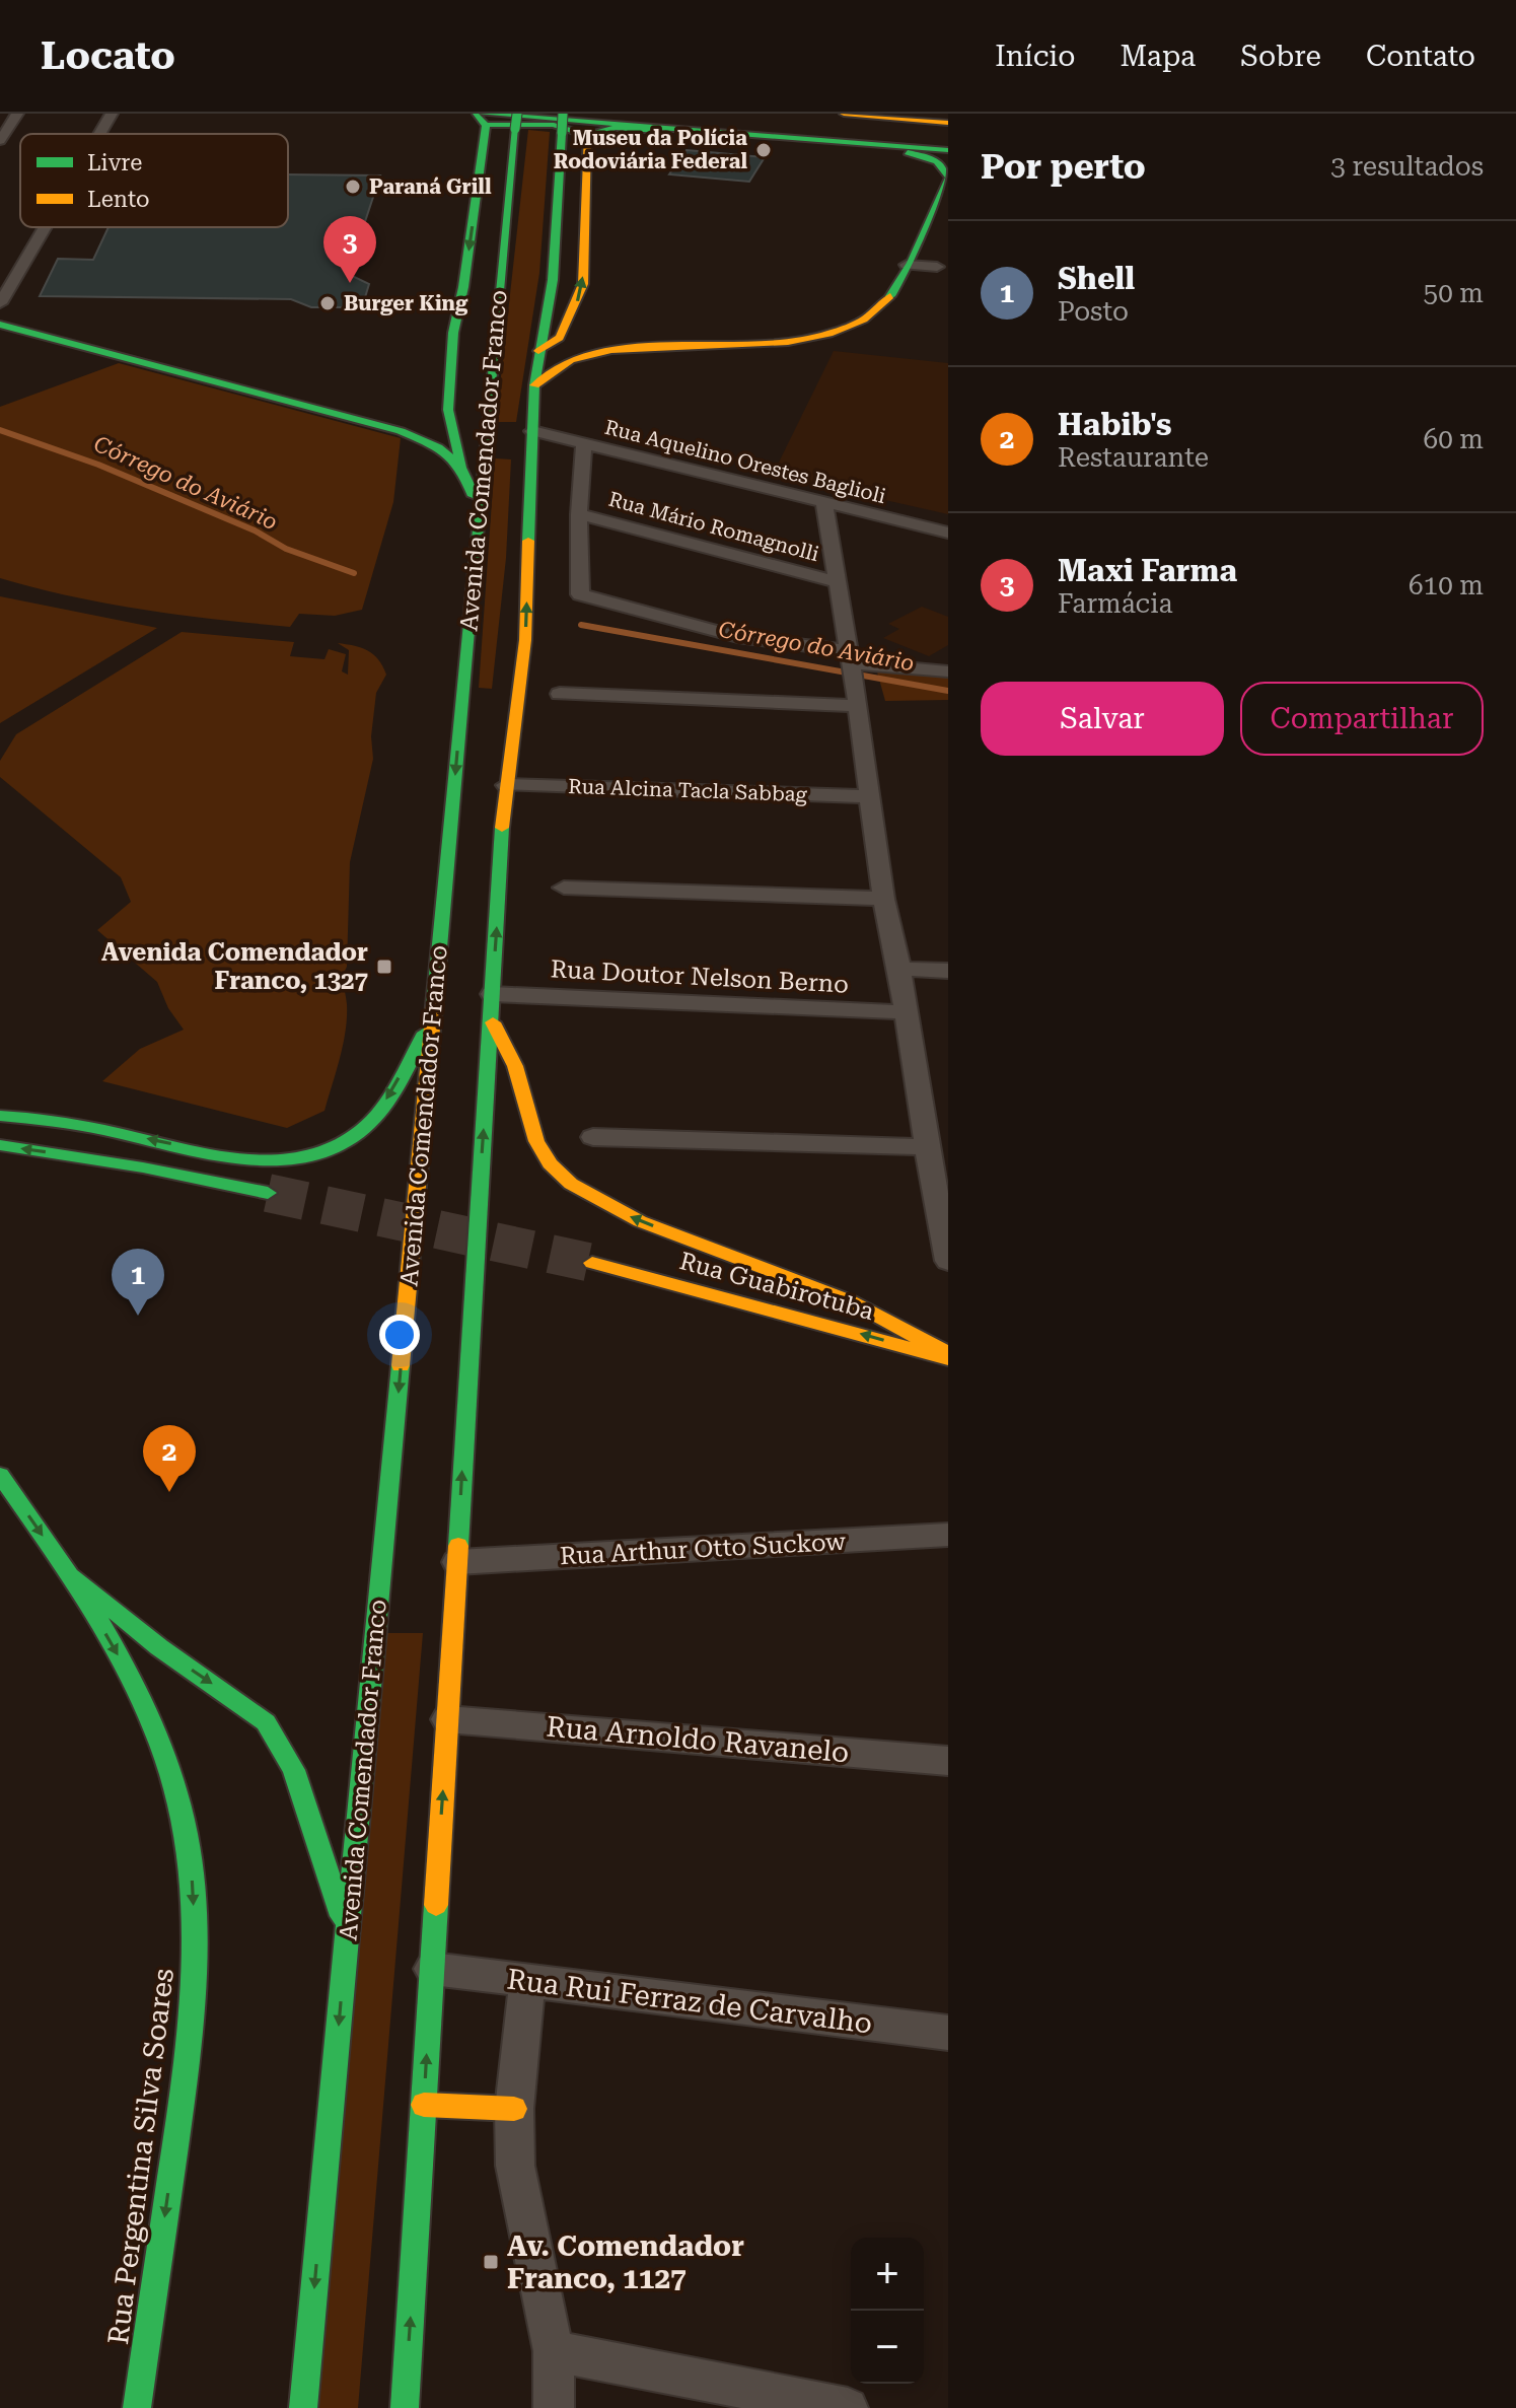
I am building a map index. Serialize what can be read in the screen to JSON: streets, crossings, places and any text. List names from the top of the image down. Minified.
{"streets":{"main road":["Avenida Comendador Franco","Rua Guabirotuba","Rua Pergentina Silva Soares"],"street":["Rua Aquelino Orestes Baglioli","Rua Mário Romagnolli","Rua Alcina Tacla Sabbag","Rua Doutor Nelson Berno","Rua Arthur Otto Suckow","Rua Arnoldo Ravanelo","Rua Rui Ferraz de Carvalho"]},"crossings":[["Avenida Comendador Franco","Rua Aquelino Orestes Baglioli"],["Avenida Comendador Franco","Rua Alcina Tacla Sabbag"],["Avenida Comendador Franco","Rua Doutor Nelson Berno"],["Avenida Comendador Franco","Rua Arthur Otto Suckow"],["Avenida Comendador Franco","Rua Arnoldo Ravanelo"],["Avenida Comendador Franco","Rua Rui Ferraz de Carvalho"]],"one_way":["Rua Guabirotuba","Rua Pergentina Silva Soares"],"water":["Córrego do Aviário"],"places":{"other":["Museu da Polícia Rodoviária Federal","Paraná Grill","Burger King"],"transit":["Avenida Comendador Franco, 1327","Av. Comendador Franco, 1127"]},"legend":["Livre","Lento"],"page":{"header":"Locato","nav":["Início","Mapa","Sobre","Contato"],"heading":["Por perto","3 resultados"],"pins":["3","1","2"],"list":[{"mark":"1","name":"Shell","note":"Posto","value":"50 m"},{"mark":"2","name":"Habib's","note":"Restaurante","value":"60 m"},{"mark":"3","name":"Maxi Farma","note":"Farmácia","value":"610 m"}],"buttons":["Salvar","Compartilhar"],"map_buttons":["+","−"]}}
